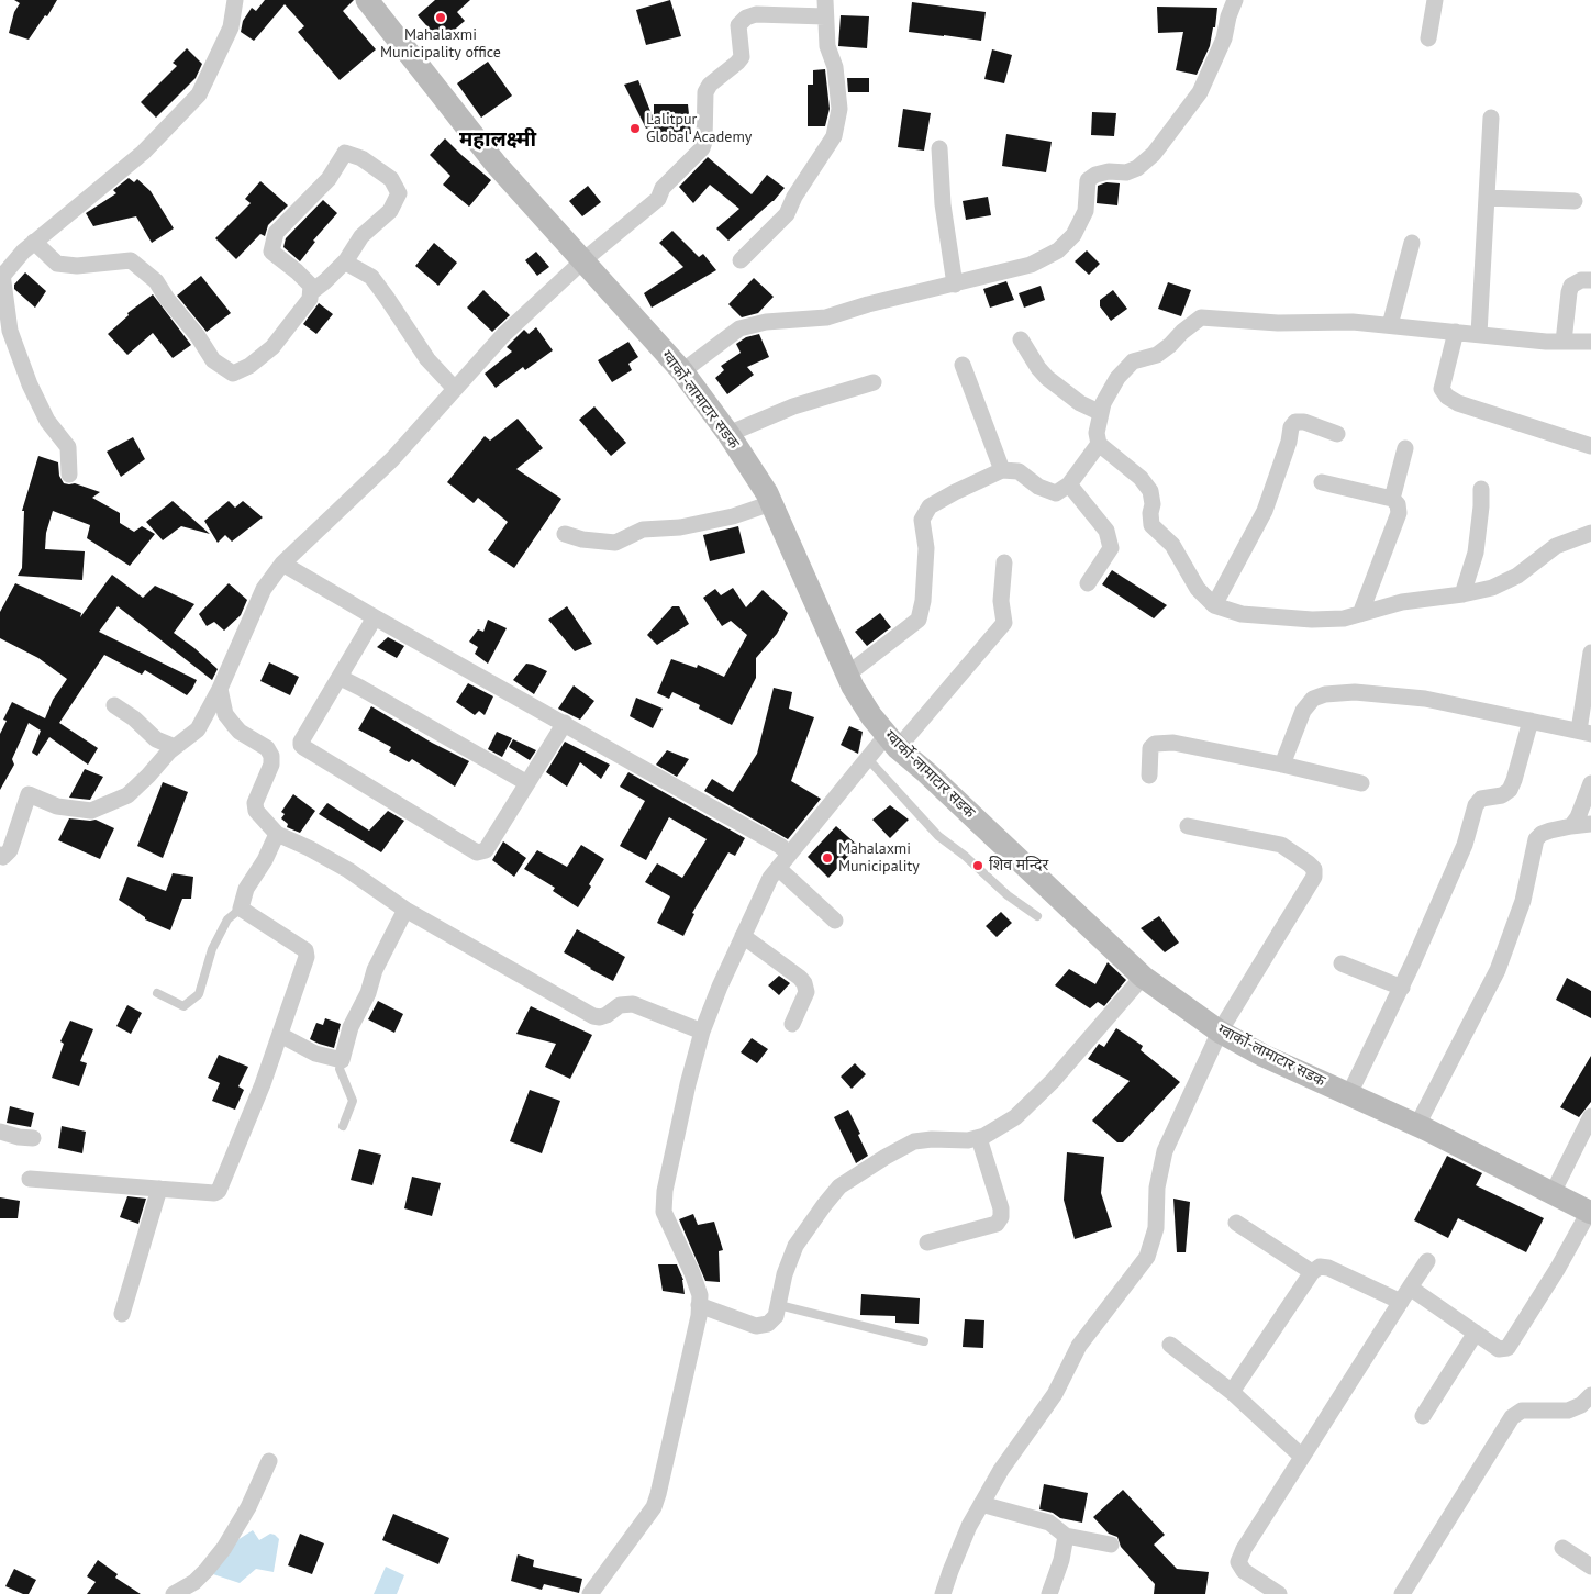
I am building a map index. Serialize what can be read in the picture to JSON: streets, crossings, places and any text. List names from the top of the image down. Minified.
{"streets":{"main road":["ग्वार्को-लामाटार सडक"]},"districts":["महालक्ष्मी"],"places":["Mahalaxmi Municipality office","Lalitpur Global Academy","Mahalaxmi Municipality","शिव मन्दिर"]}
